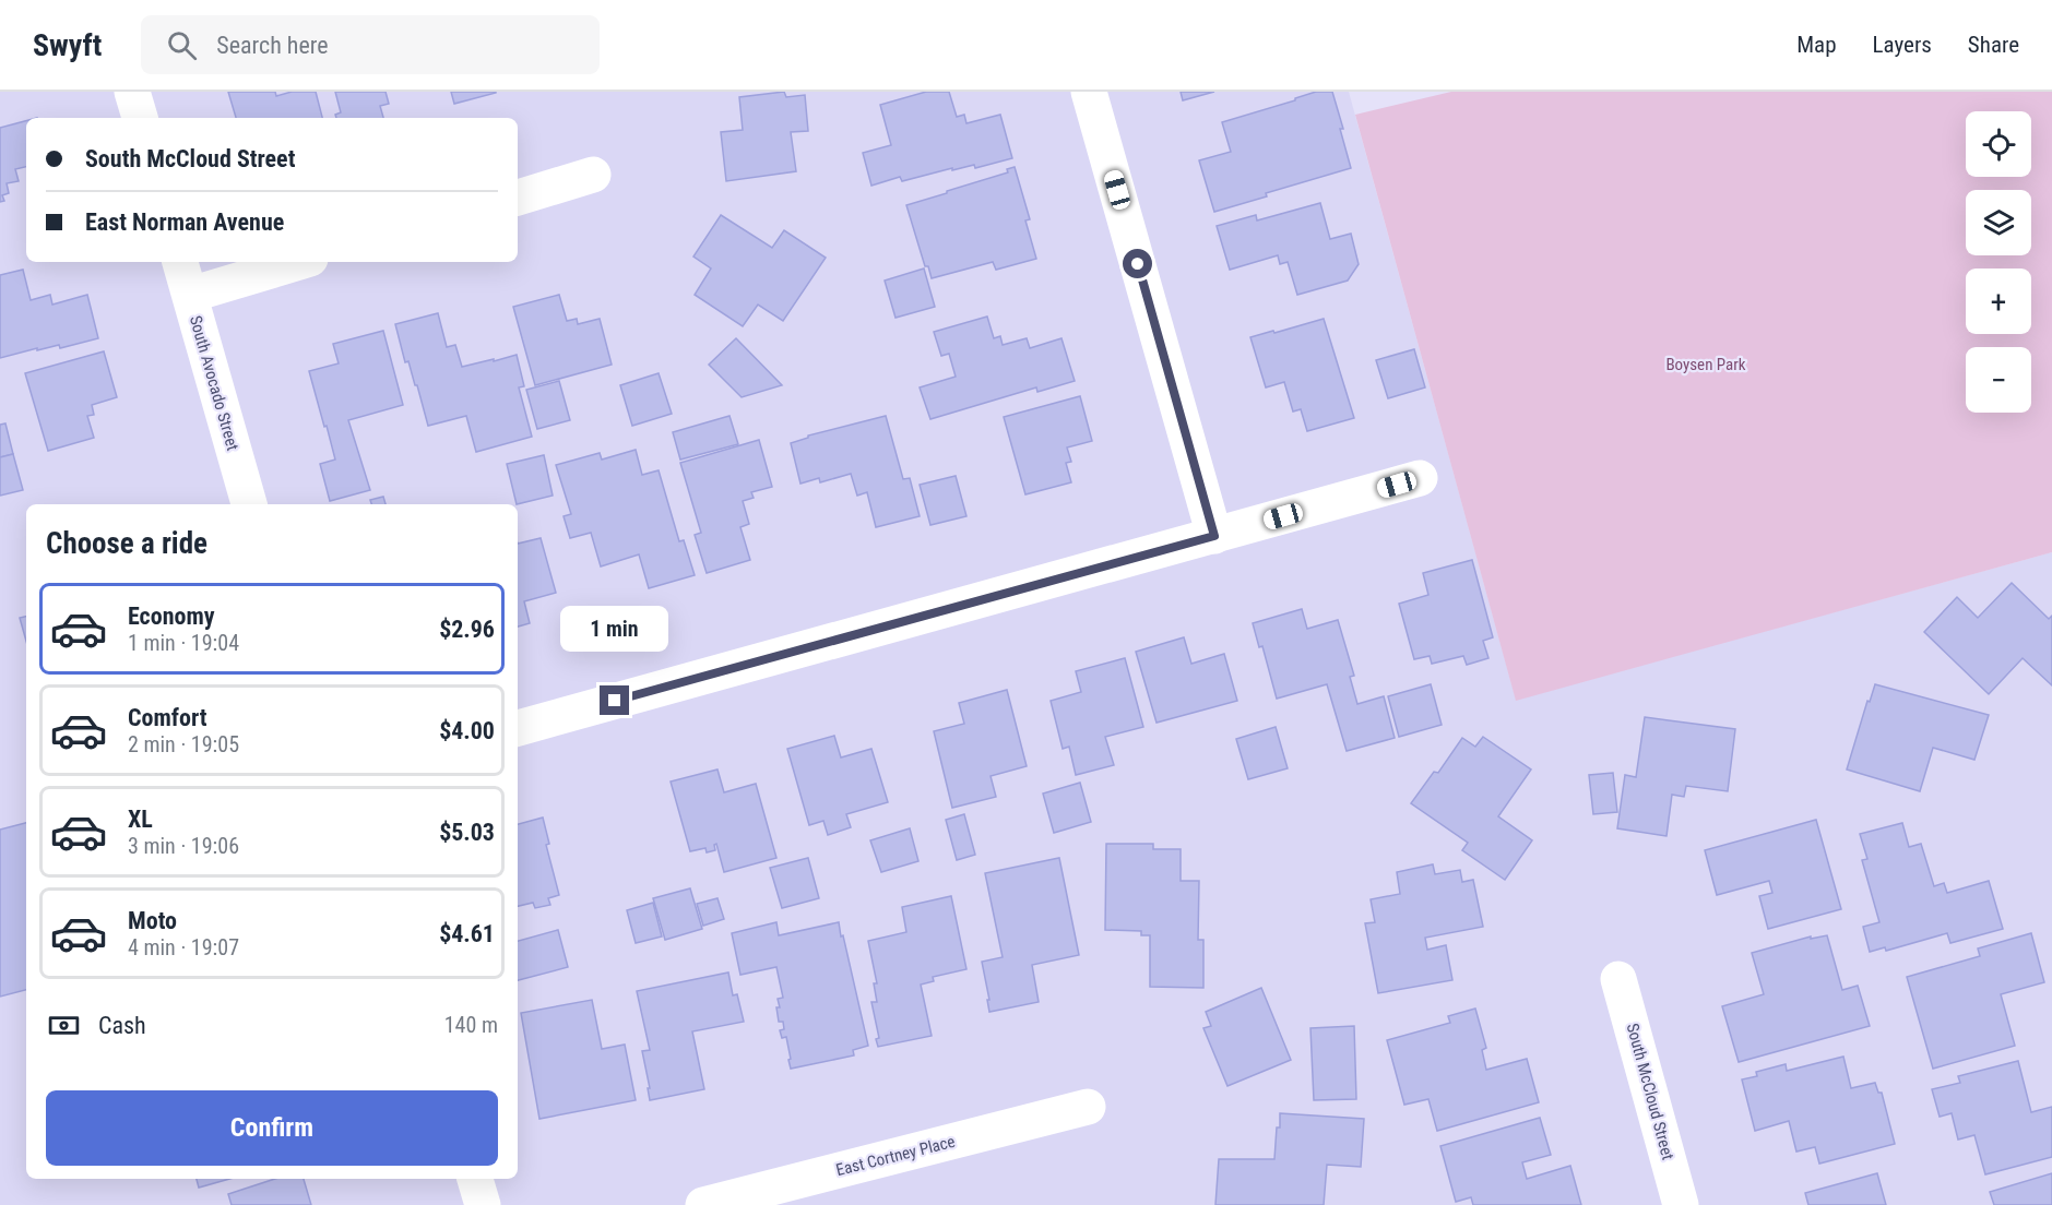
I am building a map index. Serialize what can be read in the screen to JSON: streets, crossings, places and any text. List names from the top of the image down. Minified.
{"streets":{"street":["South Avocado Street","South McCloud Street","East Cortney Place"]},"parks":["Boysen Park"],"page":{"header":"Swyft","search":"Search here","nav":["Map","Layers","Share"],"map_buttons":["+","−"],"banner":["South McCloud Street","East Norman Avenue"],"heading":"Choose a ride","list":[{"name":"Economy","note":"1 min · 19:04","value":"$2.96"},{"name":"Comfort","note":"2 min · 19:05","value":"$4.00"},{"name":"XL","note":"3 min · 19:06","value":"$5.03"},{"name":"Moto","note":"4 min · 19:07","value":"$4.61"}],"bubble":"1 min","pay":["Cash","140 m"],"buttons":"Confirm"}}
